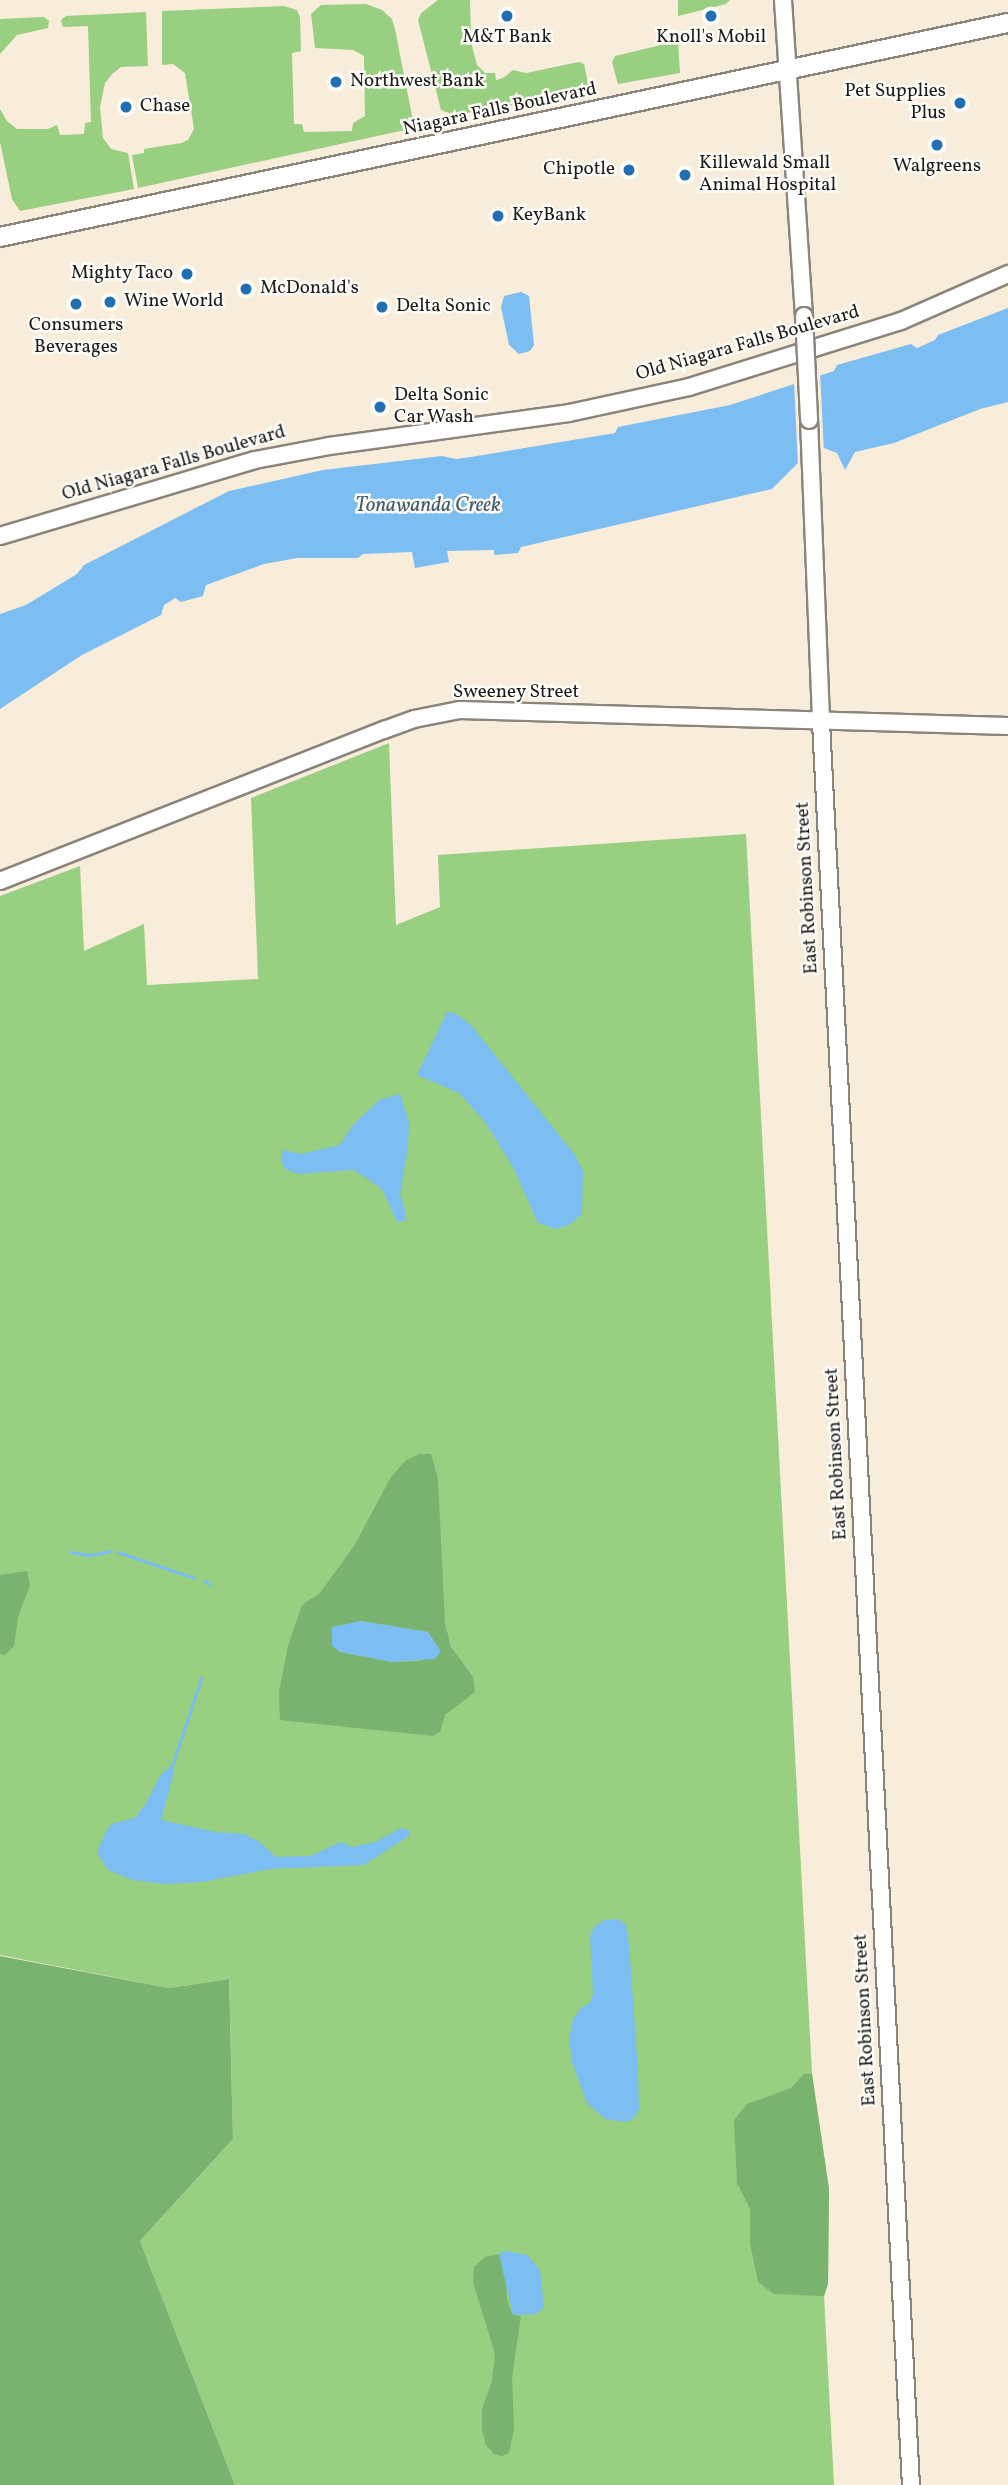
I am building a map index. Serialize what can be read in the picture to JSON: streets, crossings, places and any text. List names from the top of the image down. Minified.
{"streets":{"main road":["Niagara Falls Boulevard"],"street":["Old Niagara Falls Boulevard","Sweeney Street","East Robinson Street"]},"crossings":[["Niagara Falls Boulevard","East Robinson Street"],["Sweeney Street","East Robinson Street"]],"water":["Tonawanda Creek"],"places":["M&T Bank","Knoll's Mobil","Northwest Bank","Pet Supplies Plus","Chase","Walgreens","Chipotle","Killewald Small Animal Hospital","KeyBank","Mighty Taco","McDonald's","Wine World","Consumers Beverages","Delta Sonic","Delta Sonic Car Wash"]}
